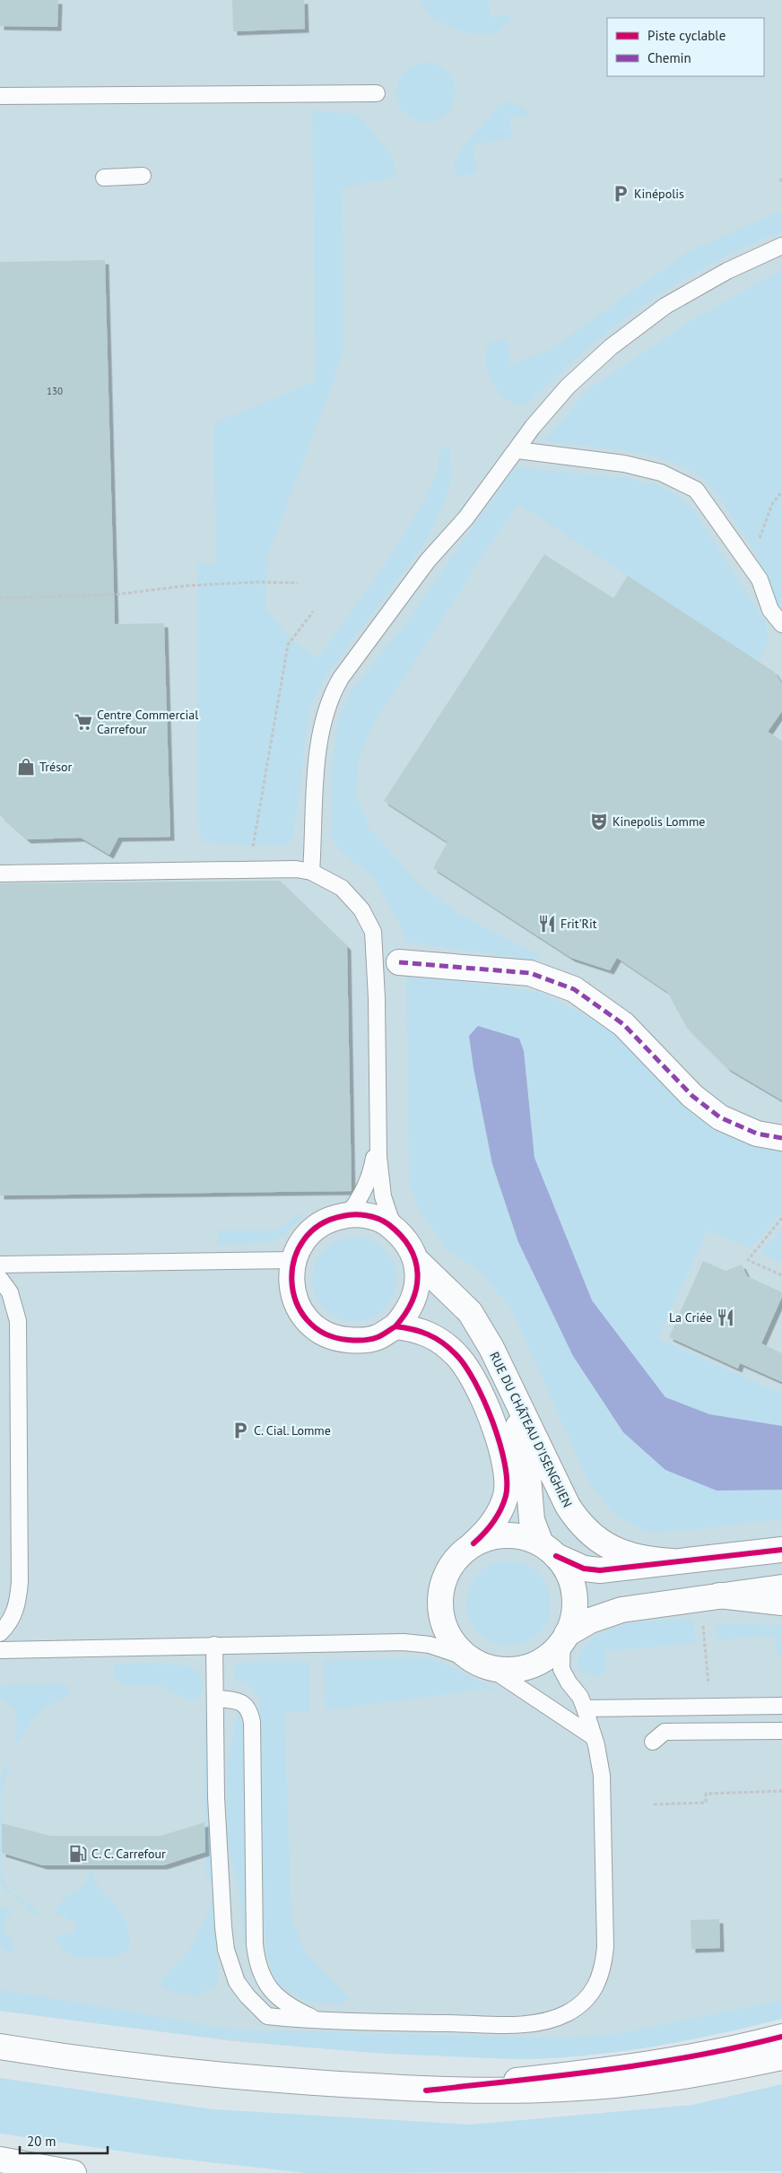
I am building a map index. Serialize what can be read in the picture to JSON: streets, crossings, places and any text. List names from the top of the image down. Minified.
{"streets":{"main road":["RUE DU CHÂTEAU D'ISENGHIEN"]},"places":{"parking":["Kinépolis","C. Cial. Lomme"],"supermarket":["Centre Commercial Carrefour"],"shop":["Trésor"],"theatre":["Kinepolis Lomme"],"restaurant":["Frit'Rit","La Criée"],"fuel station":["C. C. Carrefour"]},"house_numbers":["130"],"legend":["Piste cyclable","Chemin"],"scale_bar":"20 m"}
